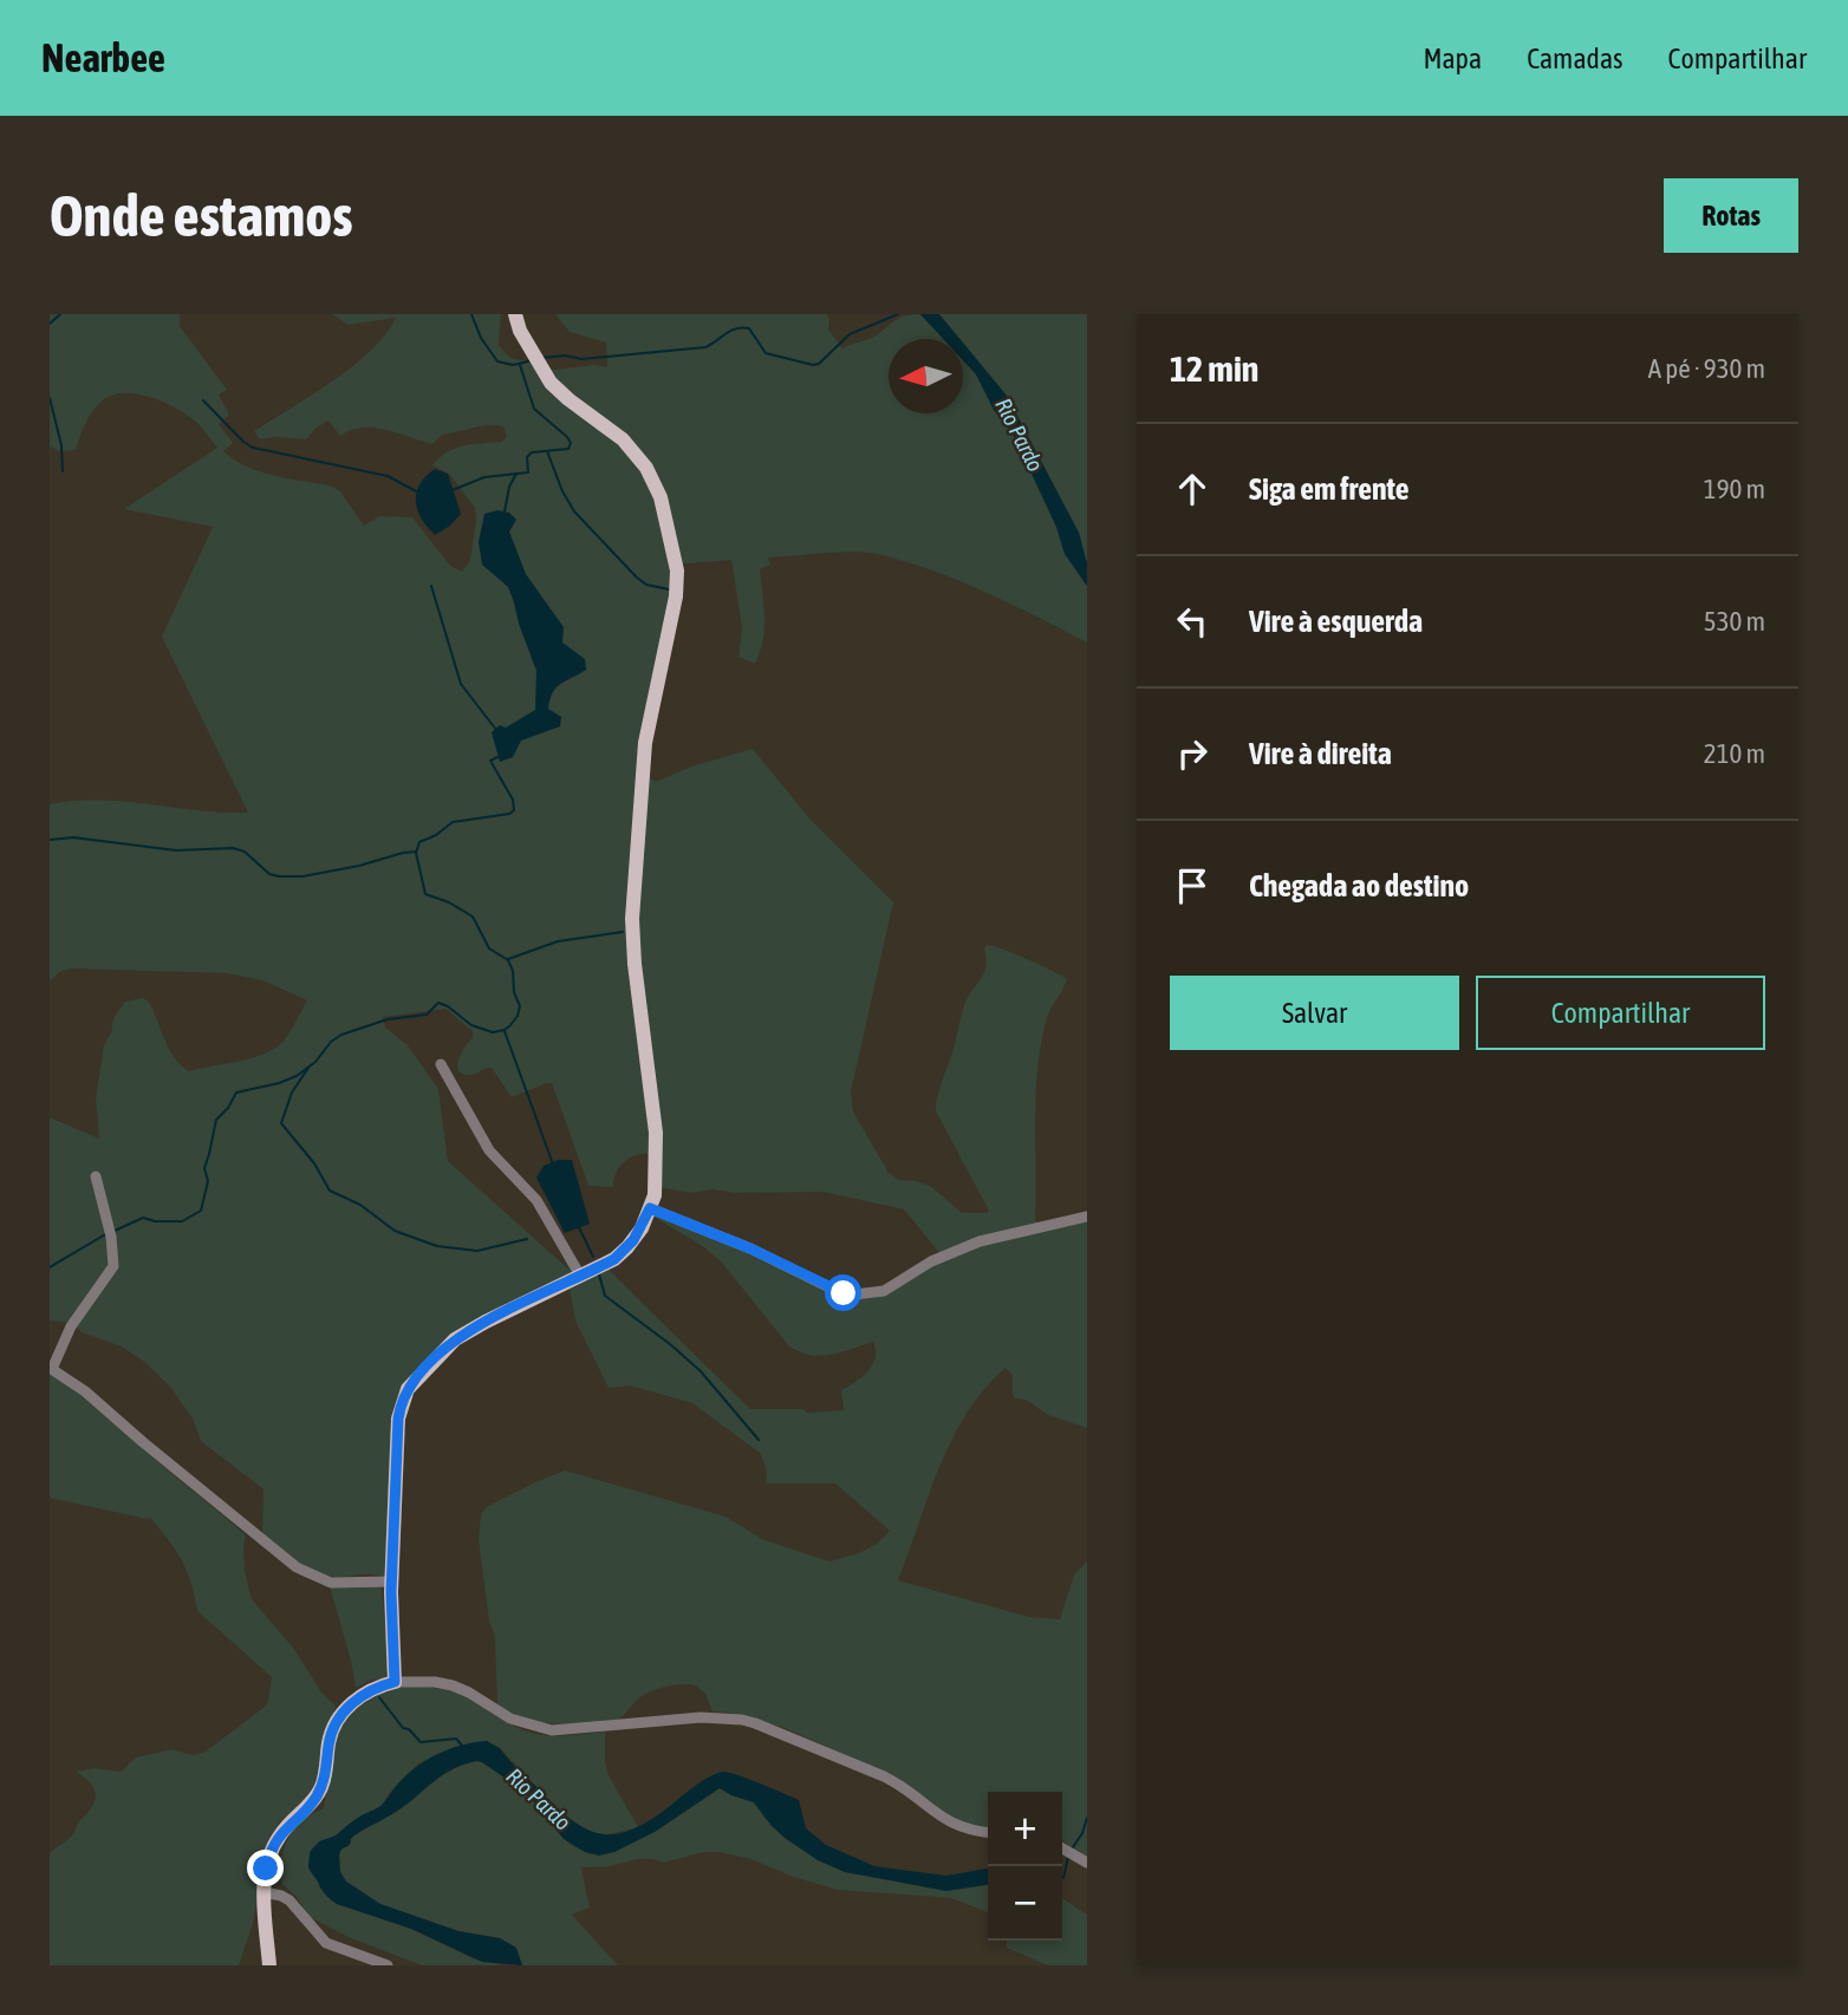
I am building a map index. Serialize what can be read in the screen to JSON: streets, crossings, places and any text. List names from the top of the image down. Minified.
{"water":["Rio Pardo"],"north":"left","page":{"header":"Nearbee","nav":["Mapa","Camadas","Compartilhar"],"buttons":["Rotas",["Salvar","Compartilhar"]],"title":"Onde estamos","heading":["12 min","A pé · 930 m"],"list":[["Siga em frente","190 m"],["Vire à esquerda","530 m"],["Vire à direita","210 m"],"Chegada ao destino"],"map_buttons":["+","−"]}}
